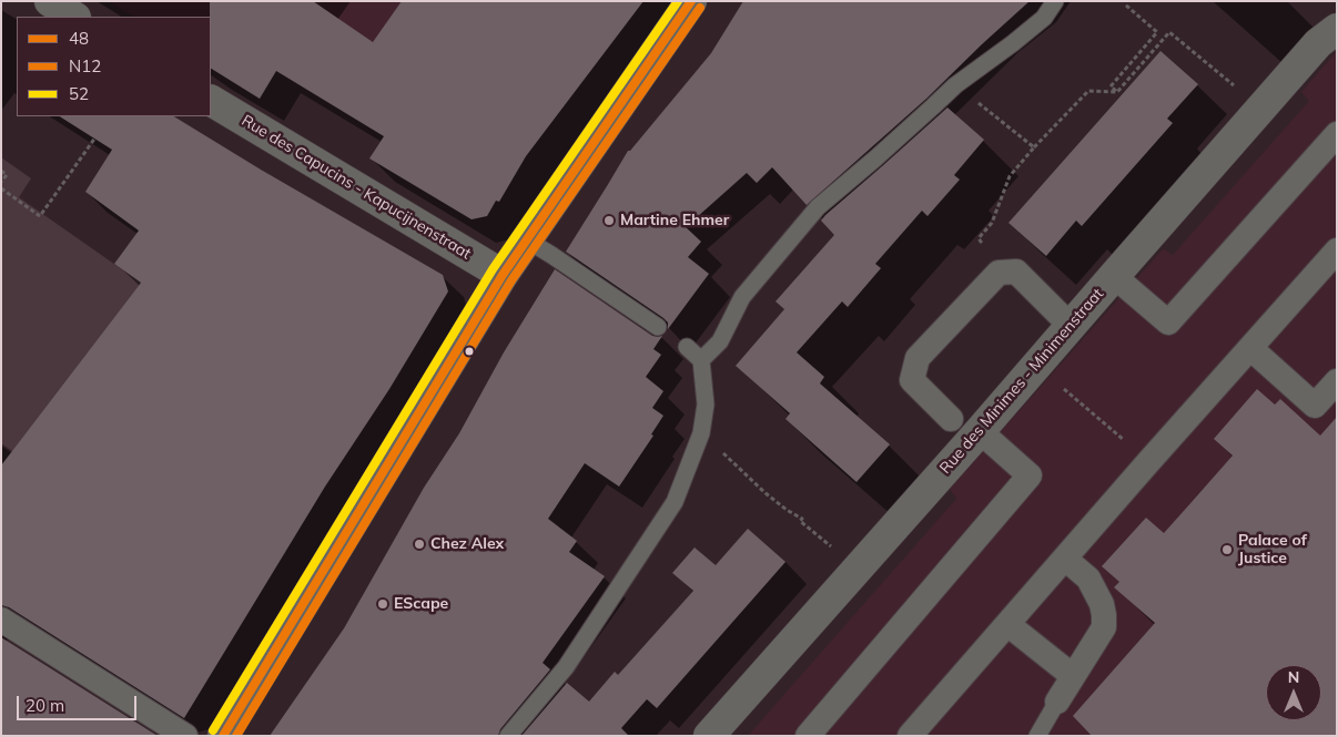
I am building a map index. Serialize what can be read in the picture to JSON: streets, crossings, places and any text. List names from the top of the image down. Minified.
{"streets":{"street":["Rue des Capucins - Kapucijnenstraat","Rue des Minimes - Minimenstraat"]},"places":["Martine Ehmer","Chez Alex","Palace of Justice","EScape"],"lines":["transit line 48","transit line 52","transit line N12"],"legend":["48","N12","52"],"scale_bar":"20 m","north":"top"}
